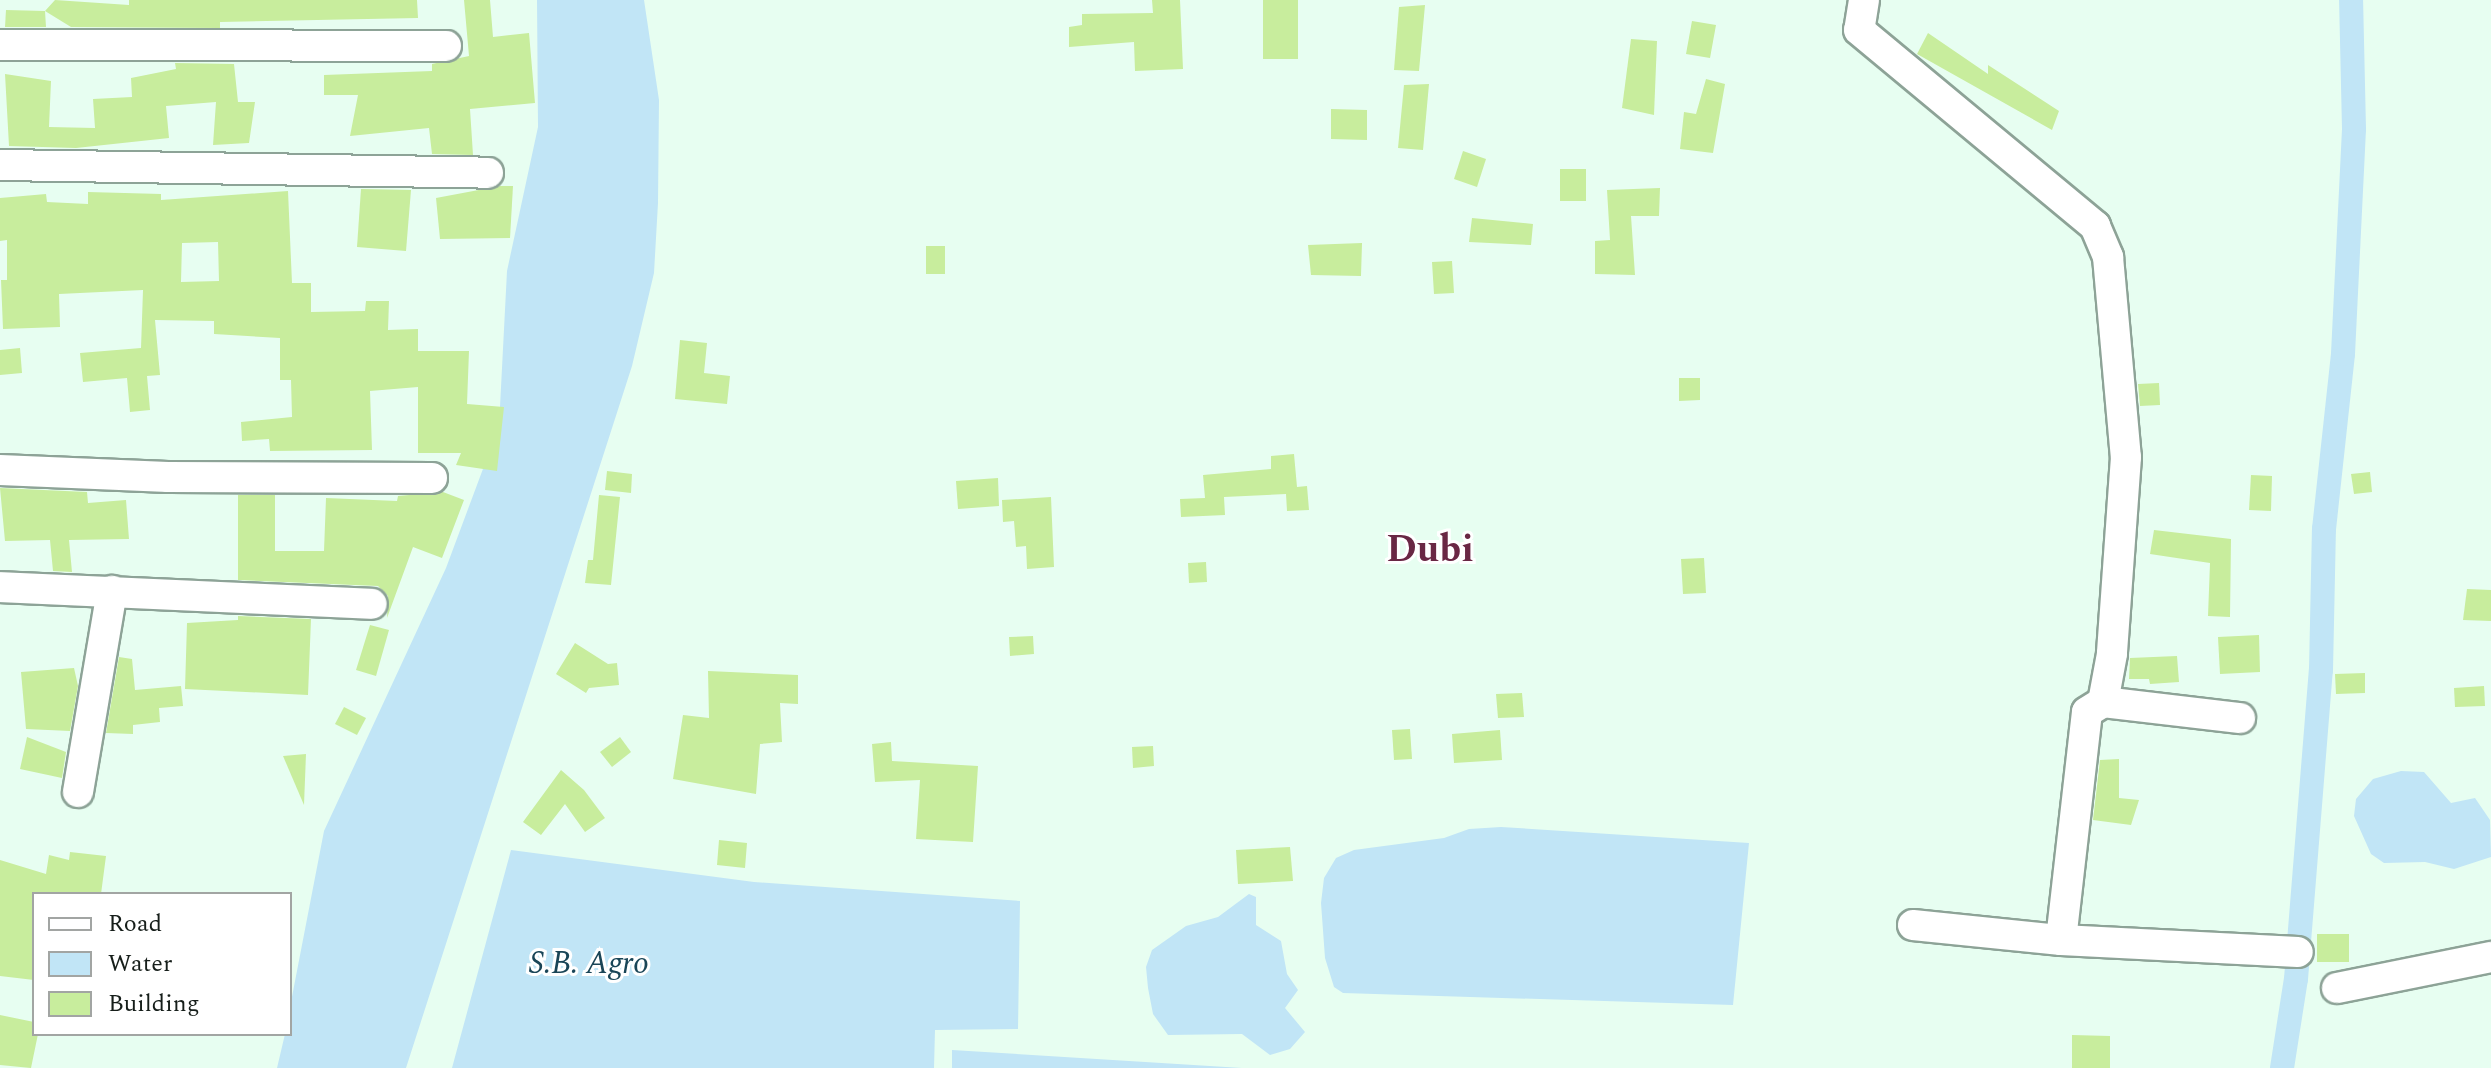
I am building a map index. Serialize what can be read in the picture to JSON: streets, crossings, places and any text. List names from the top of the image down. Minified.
{"districts":["Dubi"],"water":["S.B. Agro"],"legend":["Road","Water","Building"]}
